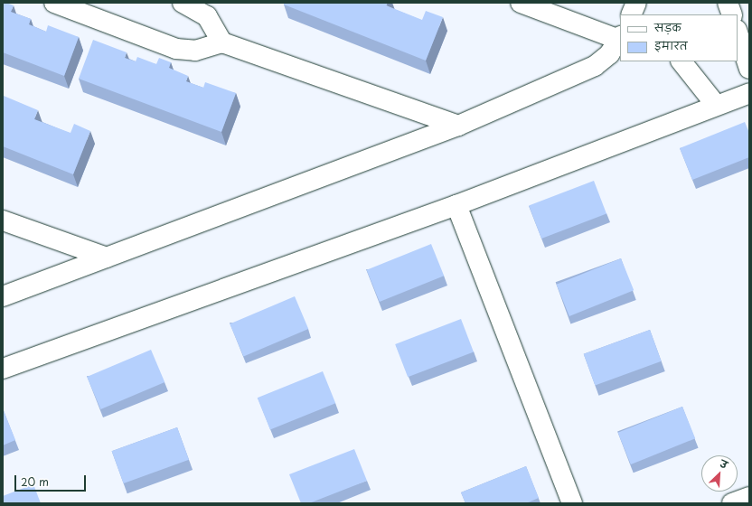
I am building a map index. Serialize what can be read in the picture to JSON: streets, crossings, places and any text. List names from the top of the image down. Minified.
{"legend":["सड़क","इमारत"],"scale_bar":"20 m","north":"top right"}
